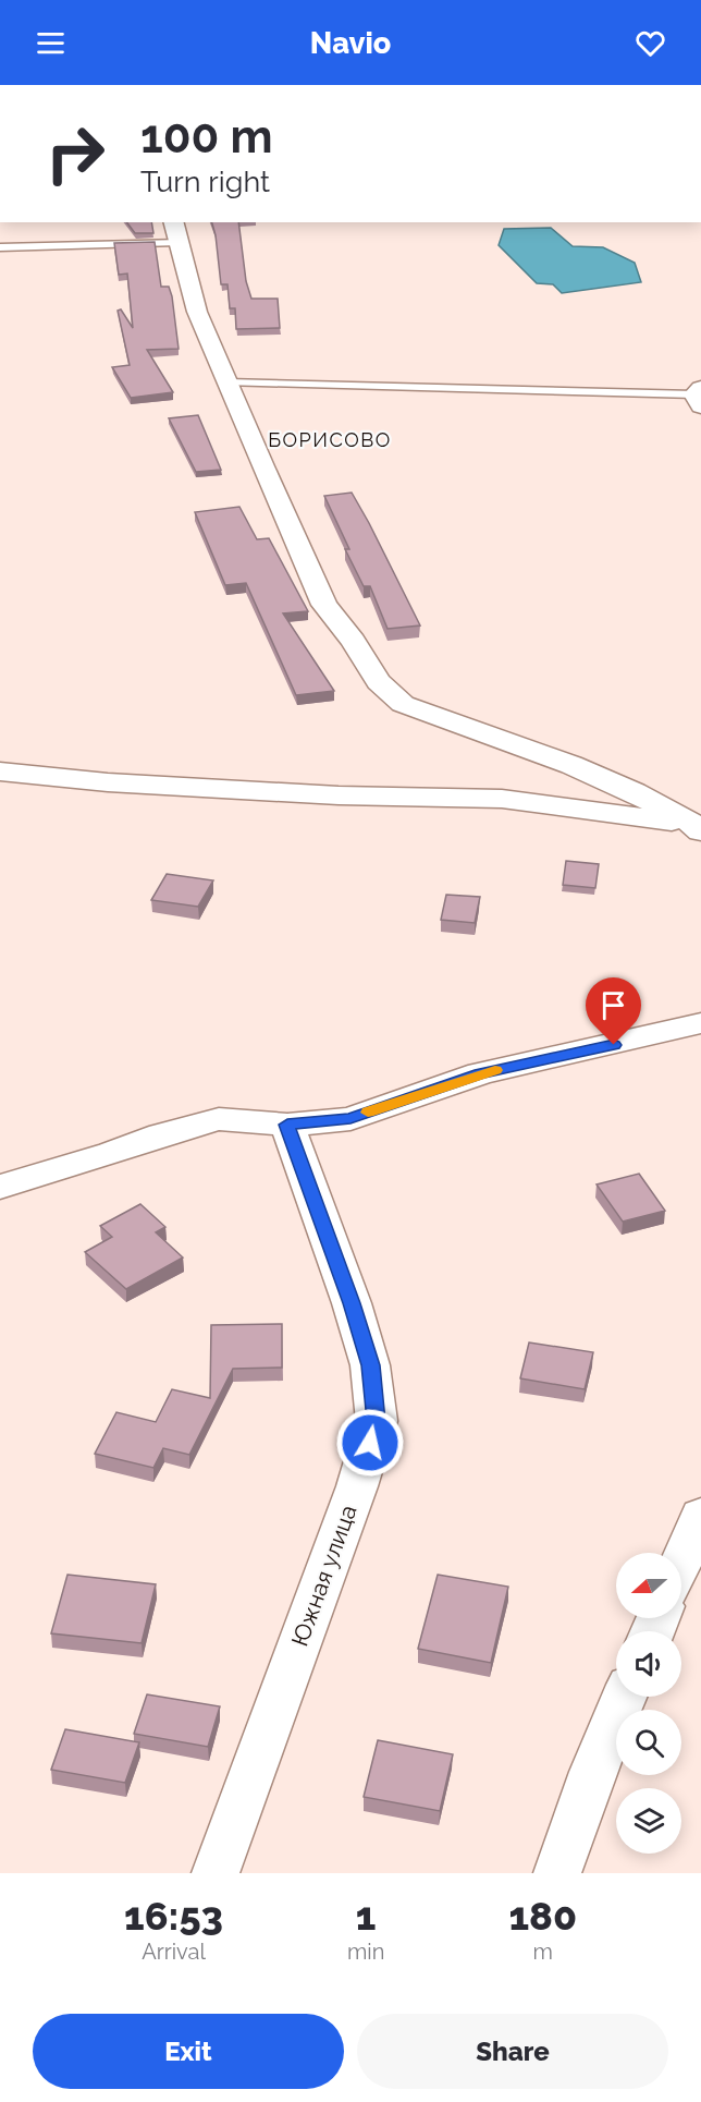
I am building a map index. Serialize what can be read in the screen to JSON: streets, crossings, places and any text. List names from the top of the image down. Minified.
{"streets":{"street":["Южная улица"]},"districts":["БОРИСОВО"],"north":"left","page":{"header":"Navio","turn":["100 m","Turn right"],"eta":["16:53","Arrival","1","min","180","m"],"buttons":["Exit","Share"]}}
